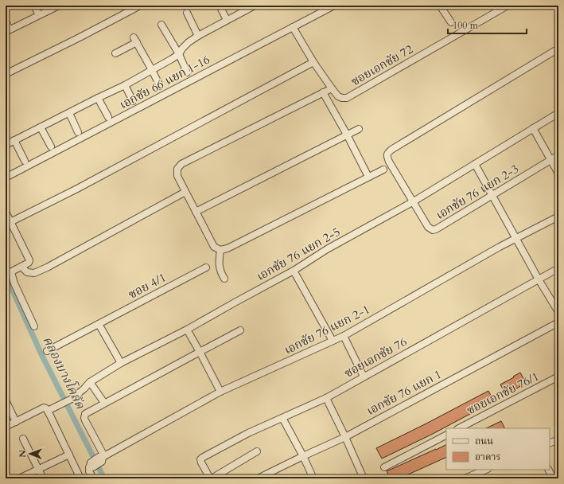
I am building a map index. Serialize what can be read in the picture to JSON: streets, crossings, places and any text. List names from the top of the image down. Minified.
{"streets":{"street":["ซอยเอกชัย 72","เอกชัย 66 แยก 1-16","เอกชัย 76 แยก 2-3","เอกชัย 76 แยก 2-5","ซอย 4/1","เอกชัย 76 แยก 2-1","ซอยเอกชัย 76","เอกชัย 76 แยก 1","ซอยเอกชัย 76/1"]},"crossings":[["ซอยเอกชัย 72","เอกชัย 66 แยก 1-16"],["เอกชัย 76 แยก 2-3","เอกชัย 76 แยก 2-5"]],"water":["คลองบางโคลัด"],"legend":["ถนน","อาคาร"],"scale_bar":"100 m","north":"left"}
